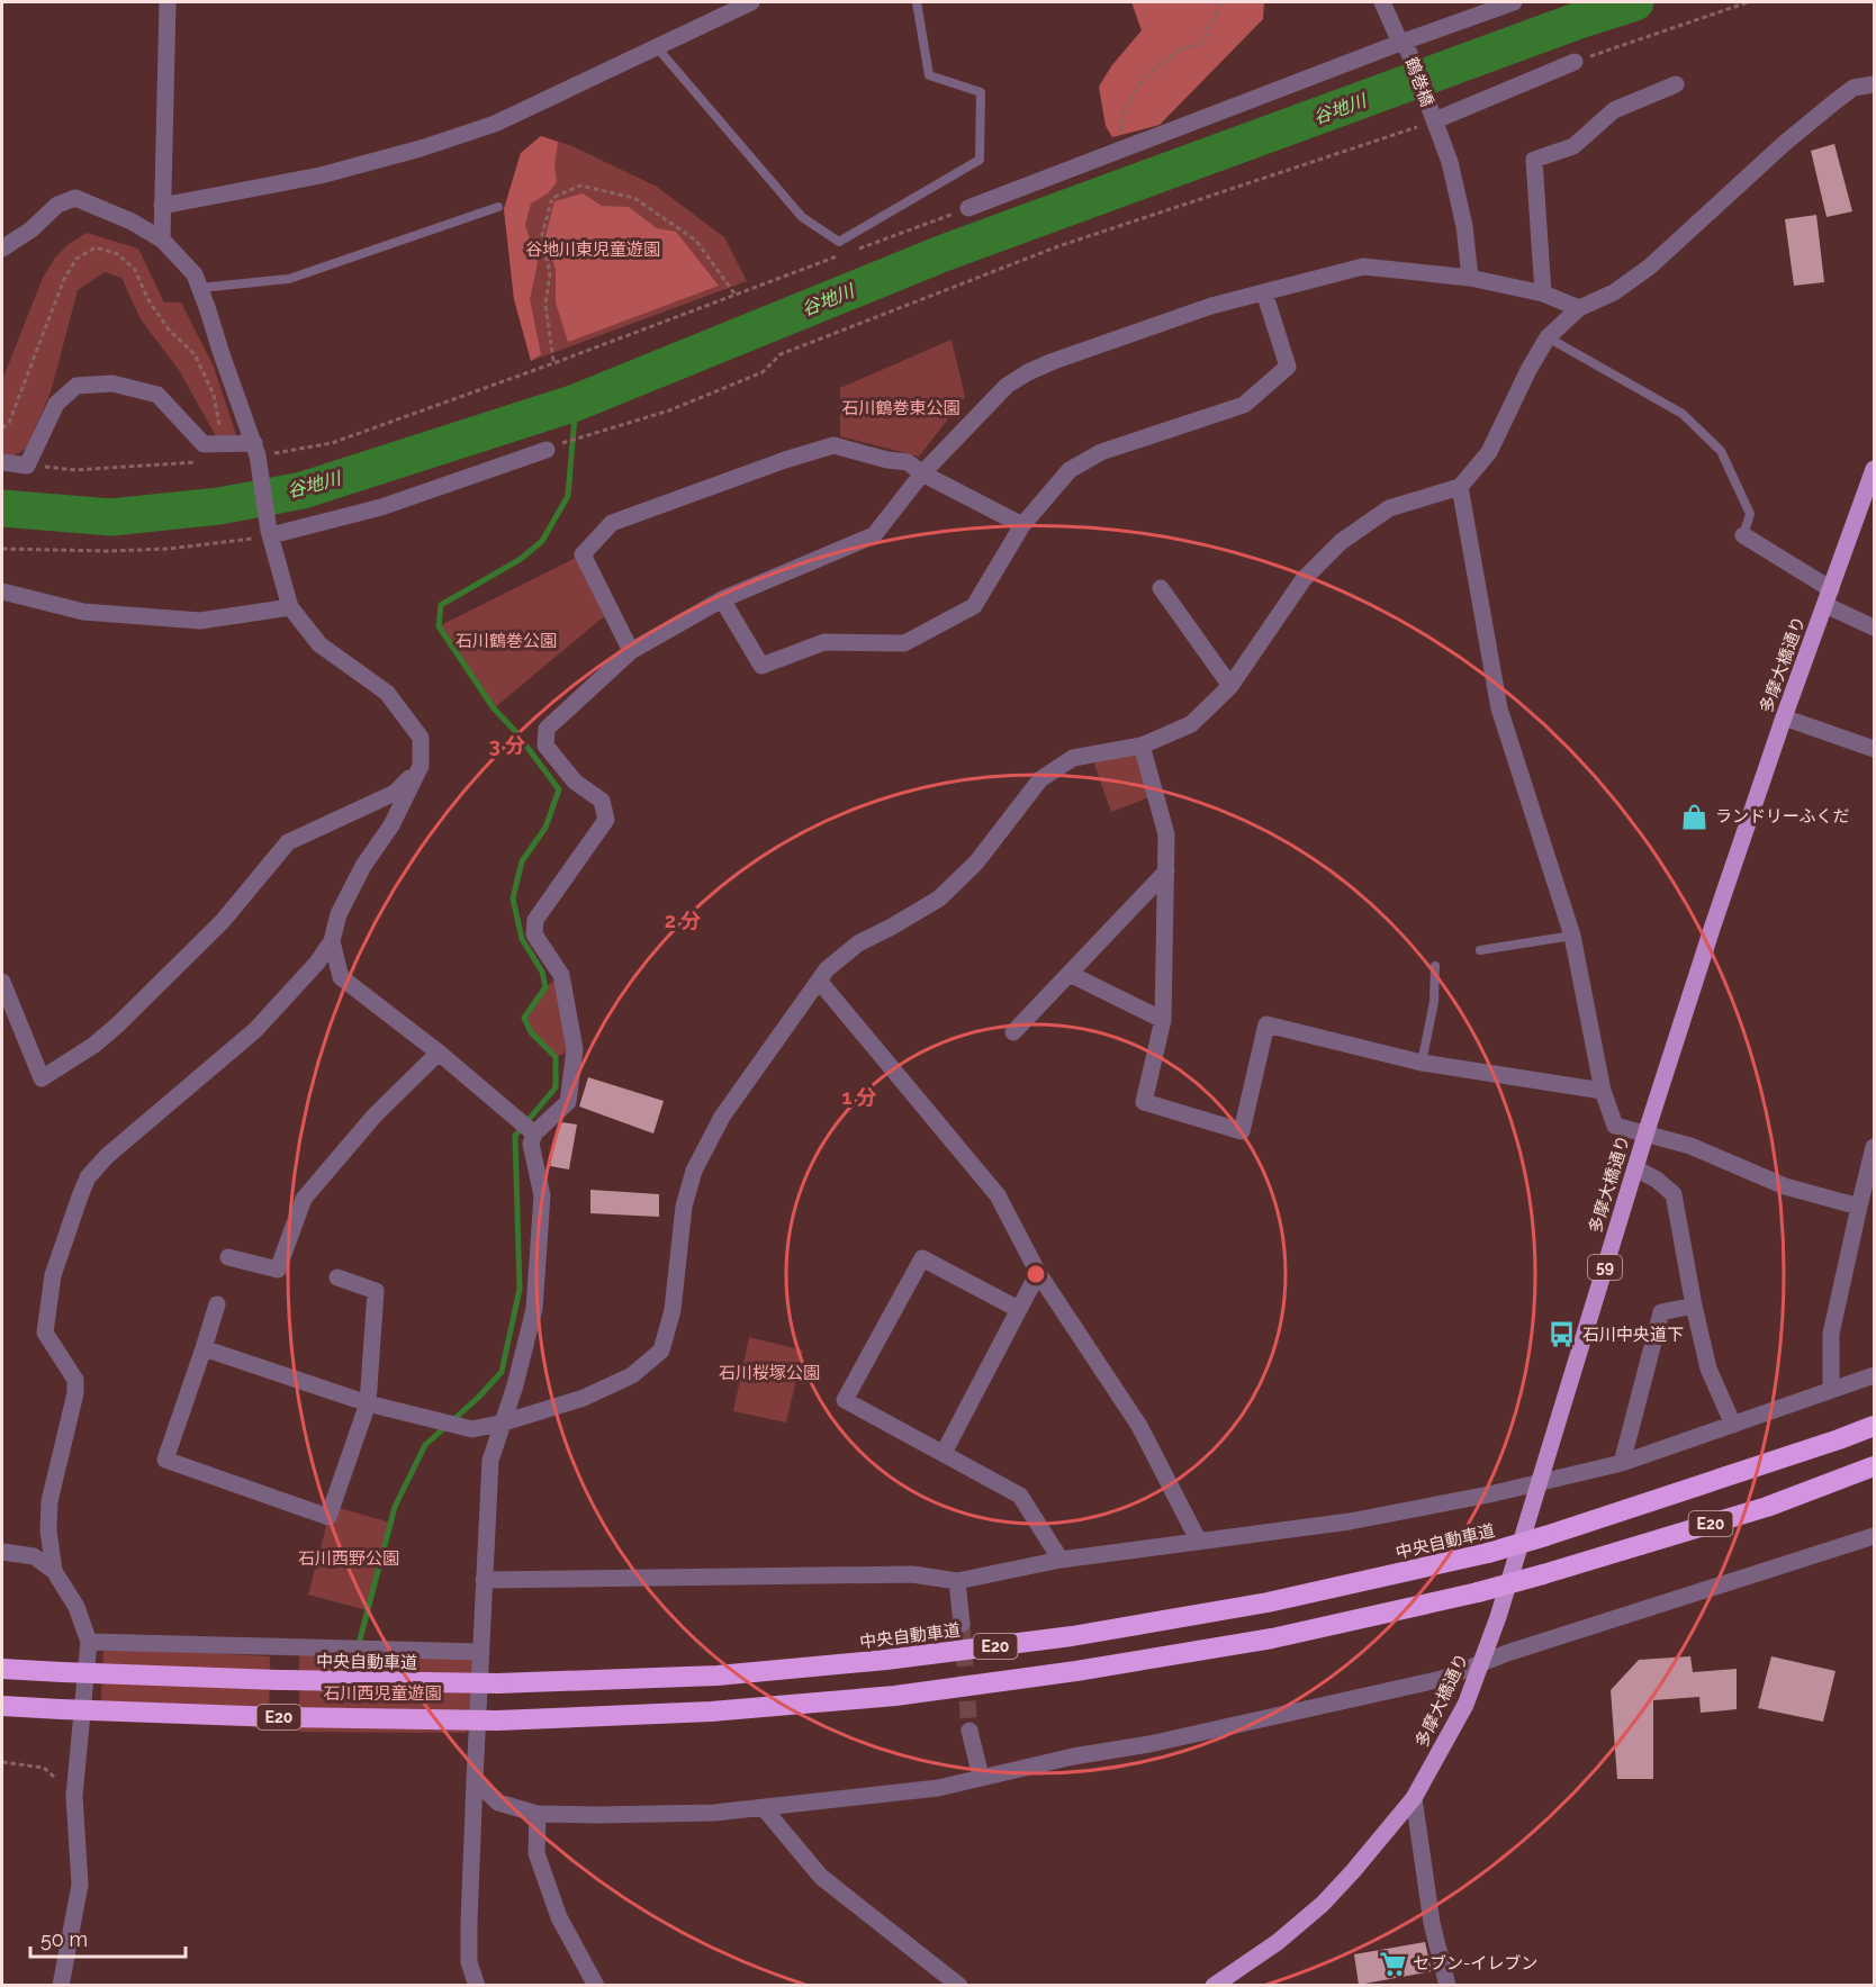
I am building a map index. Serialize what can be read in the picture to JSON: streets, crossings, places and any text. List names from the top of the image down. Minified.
{"streets":{"highway":["E20","中央自動車道"],"main road":["多摩大橋通り","59"],"street":["鶴巻橋"]},"water":["谷地川"],"parks":["谷地川東児童遊園","石川鶴巻東公園","石川鶴巻公園","石川桜塚公園","石川西野公園","石川西児童遊園"],"places":{"shop":["ランドリーふくだ"],"bus stop":["石川中央道下"],"supermarket":["セブン-イレブン"]},"scale_bar":"50 m","rings":["3 分","2 分","1 分"]}
